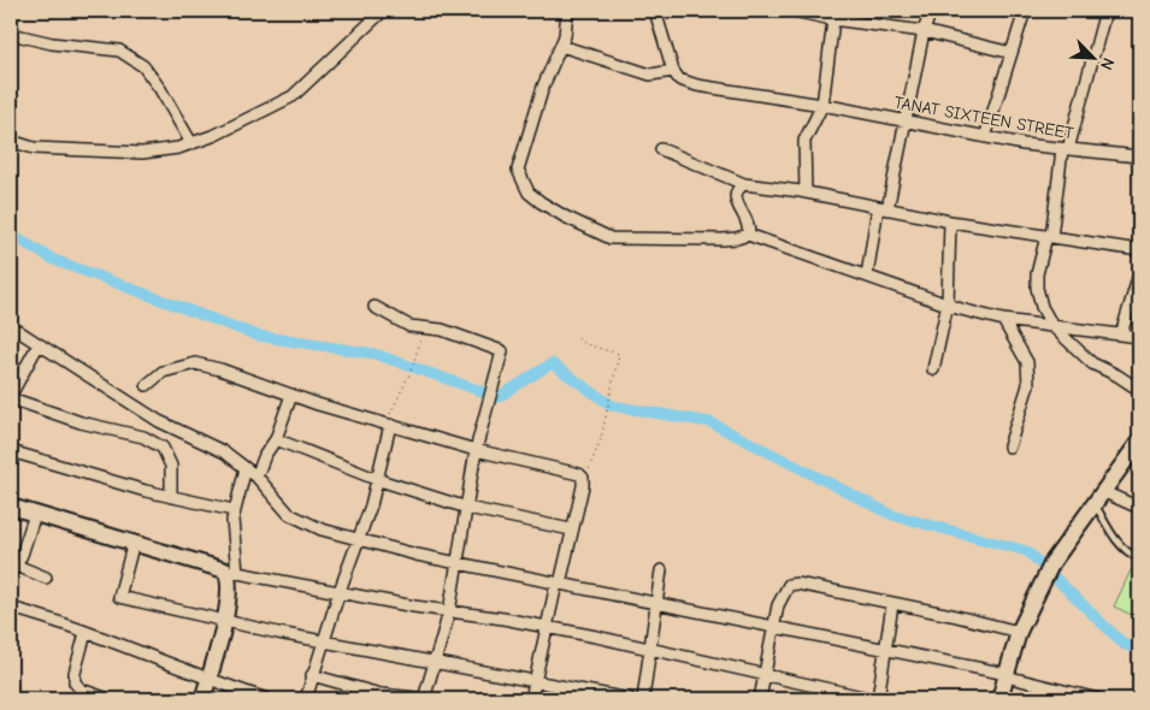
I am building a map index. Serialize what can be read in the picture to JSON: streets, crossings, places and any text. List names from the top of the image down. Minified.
{"streets":{"street":["TANAT SIXTEEN STREET"]},"north":"bottom right"}
